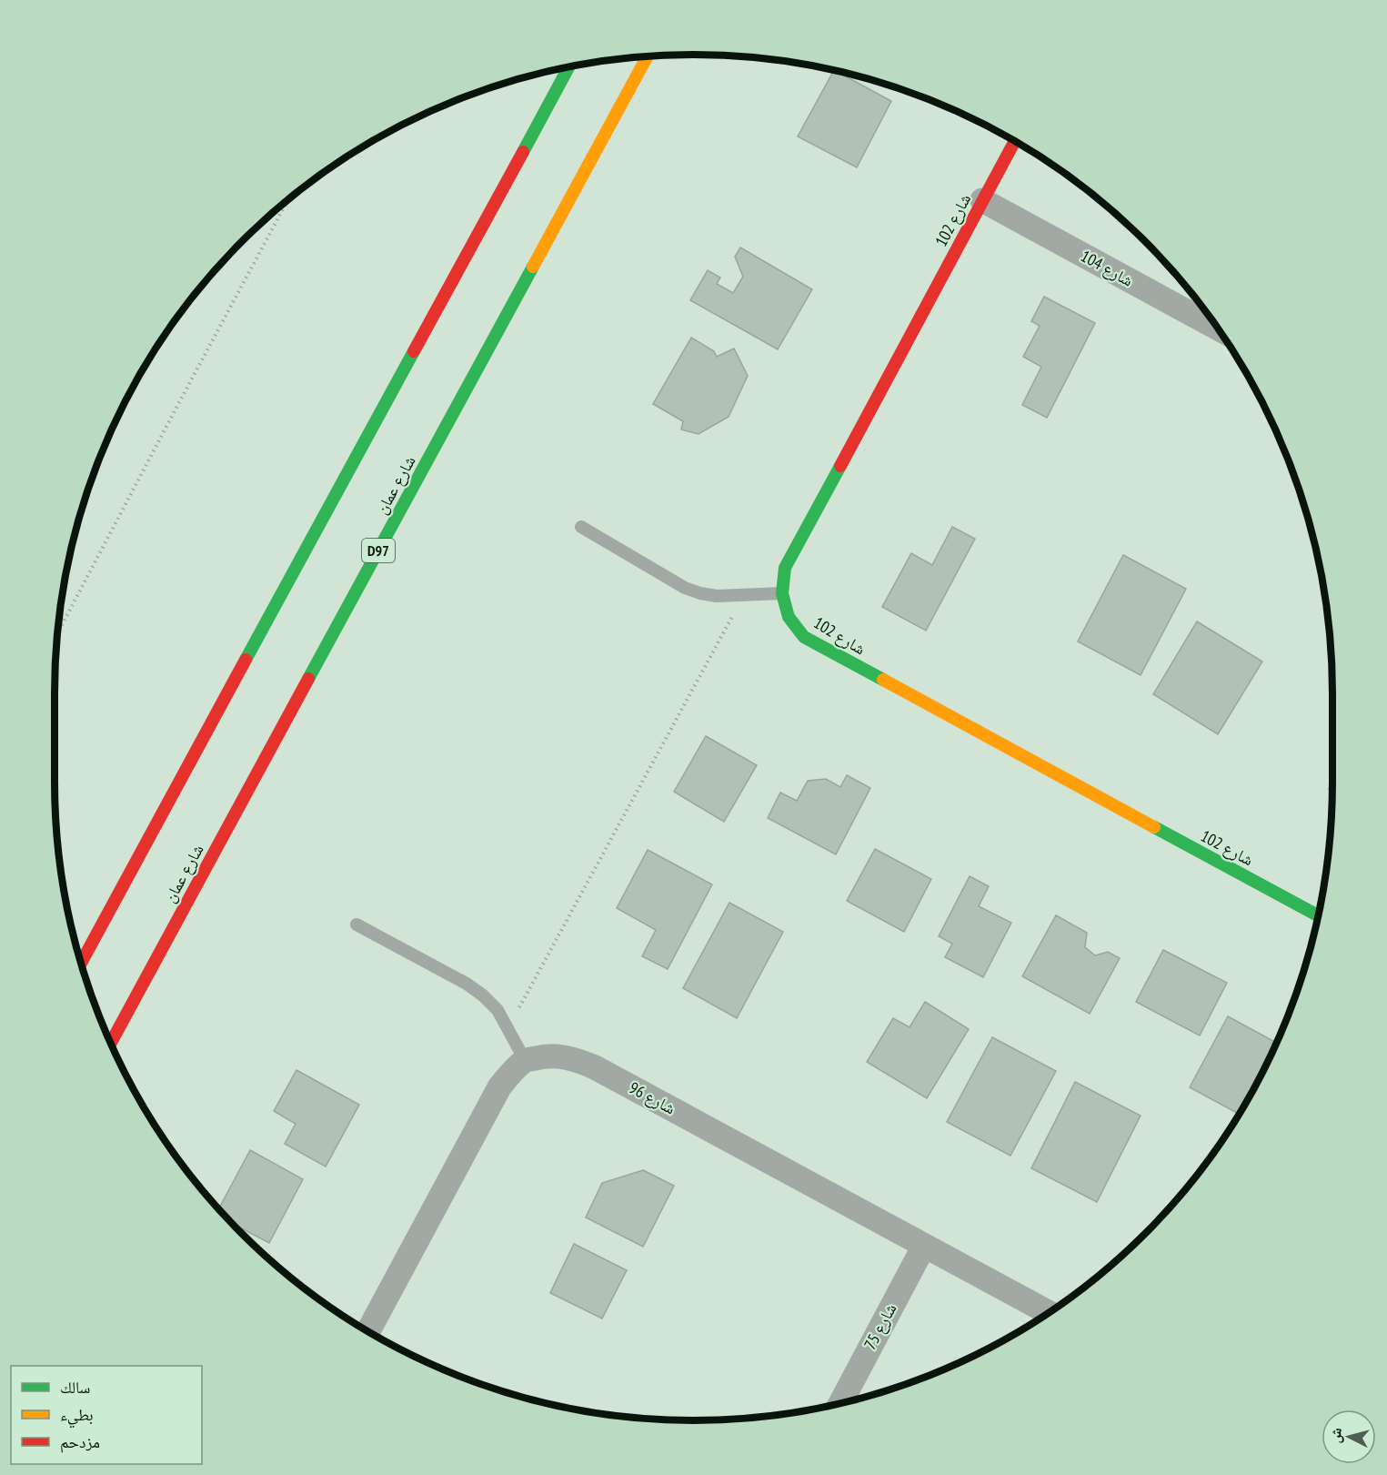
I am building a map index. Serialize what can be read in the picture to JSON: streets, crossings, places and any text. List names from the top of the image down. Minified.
{"streets":{"main road":["شارع 102","شارع عمان","D97"],"street":["شارع 104","شارع 96","شارع 75"]},"crossings":[["شارع 102","شارع 104"],["شارع 96","شارع 75"]],"legend":["سالك","بطيء","مزدحم"],"north":"left"}
